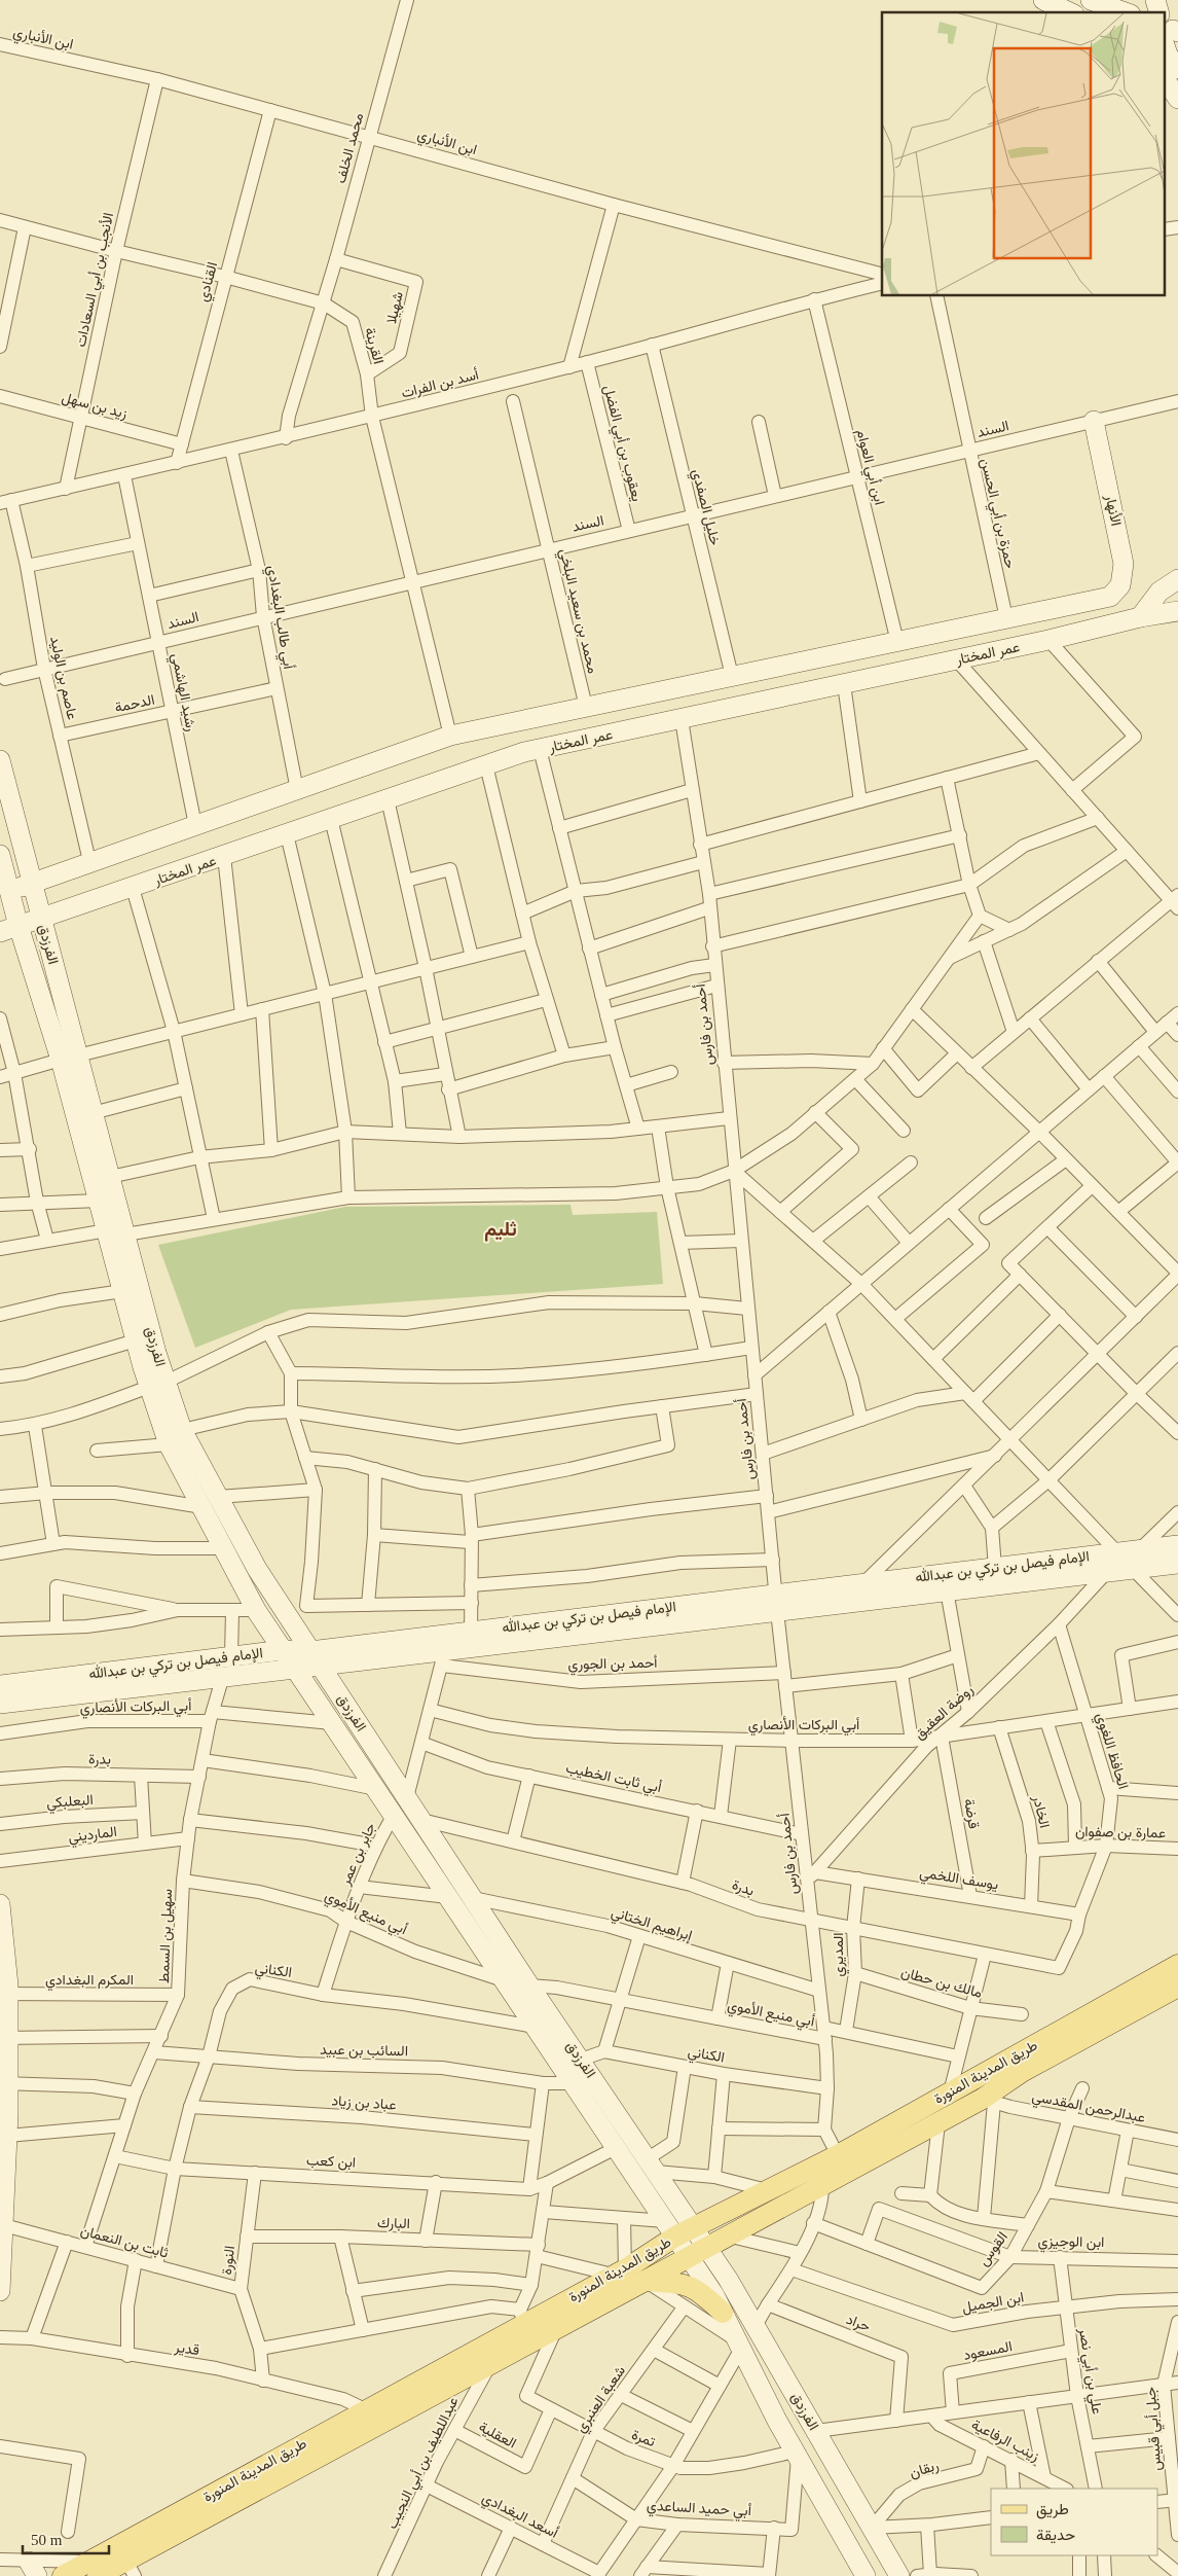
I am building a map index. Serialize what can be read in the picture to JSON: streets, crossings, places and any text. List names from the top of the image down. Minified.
{"streets":{"main road":["الأنهار","عمر المختار","الفرزدق","الإمام فيصل بن تركي بن عبدالله","طريق المدينة المنورة"],"street":["ابن الأنباري","محمد الخلف","الأنجب بن أبي السعادات","القنادي","شهيلا","القرينة","أسد بن الفرات","زيد بن سهل","السند","يعقوب بن أبي الفضل","ابن أبي العوام","خليل الصفدي","حمزة بن أبي الحسن","محمد بن سعيد البلخي","أبي طالب البغدادي","عاصم بن الوليد","رشيد الهاشمي","الدحمة","أحمد بن فارس","أحمد بن الجوري","أبي البركات الأنصاري","روضة العقيق","الحافظ اللغوي","بدرة","أبي ثابت الخطيب","البعلبكي","الخادر","قرضة","عمارة بن صفوان","المارديني","جابر بن عمر","يوسف اللخمي","أبي منيع الأموي","إبراهيم الختاني","سهيل بن السمط","المديري","الكناني","المكرم البغدادي","مالك بن حطان","السائب بن عبيد","عباد بن زياد","عبدالرحمن المقدسي","ابن كعب","البارك","ثابت بن النعمان","ابن الوجيزي","القوس","النورة","ابن الجميل","حراد","قدير","المسعود","علي بن أبي نصر","شعبة العنبري","جبل أبي قبيس","العقلية","تمرة","زينب الرفاعية","عبداللطيف بن أبي النجيب","ربقان","أبي حميد الساعدي","أسعد البغدادي"]},"crossings":[["ابن الأنباري","محمد الخلف"],["ابن الأنباري","الأنجب بن أبي السعادات"],["ابن الأنباري","القنادي"],["محمد الخلف","شهيلا"],["محمد الخلف","القرينة"],["محمد الخلف","أسد بن الفرات"],["الأنجب بن أبي السعادات","القرينة"],["الأنجب بن أبي السعادات","أسد بن الفرات"],["الأنجب بن أبي السعادات","زيد بن سهل"],["القنادي","القرينة"],["القنادي","أسد بن الفرات"],["القنادي","زيد بن سهل"],["شهيلا","القرينة"],["القرينة","أسد بن الفرات"],["القرينة","السند"],["أسد بن الفرات","يعقوب بن أبي الفضل"],["أسد بن الفرات","ابن أبي العوام"],["أسد بن الفرات","خليل الصفدي"],["أسد بن الفرات","أبي طالب البغدادي"],["أسد بن الفرات","عاصم بن الوليد"],["أسد بن الفرات","رشيد الهاشمي"],["السند","يعقوب بن أبي الفضل"],["السند","ابن أبي العوام"],["السند","خليل الصفدي"],["السند","الأنهار"],["السند","حمزة بن أبي الحسن"],["السند","محمد بن سعيد البلخي"],["السند","أبي طالب البغدادي"],["السند","عاصم بن الوليد"],["السند","رشيد الهاشمي"],["الأنهار","حمزة بن أبي الحسن"],["أبي طالب البغدادي","الدحمة"],["عمر المختار","الفرزدق"],["عمر المختار","أحمد بن فارس"],["عاصم بن الوليد","الدحمة"],["رشيد الهاشمي","الدحمة"],["الفرزدق","الإمام فيصل بن تركي بن عبدالله"],["الفرزدق","أبي البركات الأنصاري"],["الفرزدق","بدرة"],["الفرزدق","جابر بن عمر"],["الفرزدق","أبي منيع الأموي"],["الفرزدق","إبراهيم الختاني"],["الفرزدق","الكناني"],["الفرزدق","السائب بن عبيد"],["الفرزدق","طريق المدينة المنورة"],["الفرزدق","ابن كعب"],["الفرزدق","تمرة"],["الفرزدق","ربقان"],["أحمد بن فارس","الإمام فيصل بن تركي بن عبدالله"],["أحمد بن فارس","أحمد بن الجوري"],["أحمد بن فارس","أبي البركات الأنصاري"],["أحمد بن فارس","روضة العقيق"],["أحمد بن فارس","بدرة"],["أحمد بن فارس","أبي ثابت الخطيب"],["أحمد بن فارس","يوسف اللخمي"],["أحمد بن فارس","أبي منيع الأموي"],["أحمد بن فارس","إبراهيم الختاني"],["أحمد بن فارس","الكناني"],["الإمام فيصل بن تركي بن عبدالله","أحمد بن الجوري"],["الإمام فيصل بن تركي بن عبدالله","روضة العقيق"],["الإمام فيصل بن تركي بن عبدالله","سهيل بن السمط"],["أبي البركات الأنصاري","روضة العقيق"],["أبي البركات الأنصاري","الحافظ اللغوي"],["أبي البركات الأنصاري","الخادر"],["أبي البركات الأنصاري","قرضة"],["أبي البركات الأنصاري","سهيل بن السمط"],["روضة العقيق","الحافظ اللغوي"],["روضة العقيق","قرضة"],["روضة العقيق","يوسف اللخمي"],["الحافظ اللغوي","بدرة"],["الحافظ اللغوي","عمارة بن صفوان"],["الحافظ اللغوي","يوسف اللخمي"],["بدرة","يوسف اللخمي"],["بدرة","سهيل بن السمط"],["بدرة","المديري"],["الخادر","عمارة بن صفوان"],["الخادر","يوسف اللخمي"],["قرضة","يوسف اللخمي"],["المارديني","سهيل بن السمط"],["جابر بن عمر","أبي منيع الأموي"],["جابر بن عمر","الكناني"],["يوسف اللخمي","المديري"],["أبي منيع الأموي","سهيل بن السمط"],["أبي منيع الأموي","المديري"],["سهيل بن السمط","المكرم البغدادي"],["سهيل بن السمط","السائب بن عبيد"],["سهيل بن السمط","ابن كعب"],["سهيل بن السمط","ثابت بن النعمان"],["المديري","مالك بن حطان"],["الكناني","السائب بن عبيد"],["الكناني","عباد بن زياد"],["الكناني","ابن كعب"],["الكناني","ثابت بن النعمان"],["طريق المدينة المنورة","عبدالرحمن المقدسي"],["طريق المدينة المنورة","البارك"],["طريق المدينة المنورة","قدير"],["طريق المدينة المنورة","تمرة"],["طريق المدينة المنورة","عبداللطيف بن أبي النجيب"],["عبدالرحمن المقدسي","القوس"],["ابن كعب","النورة"],["البارك","النورة"],["ثابت بن النعمان","النورة"],["ابن الوجيزي","القوس"],["ابن الوجيزي","علي بن أبي نصر"],["النورة","قدير"],["ابن الجميل","علي بن أبي نصر"],["المسعود","علي بن أبي نصر"],["شعبة العنبري","تمرة"],["شعبة العنبري","أبي حميد الساعدي"],["شعبة العنبري","أسعد البغدادي"],["العقلية","تمرة"],["العقلية","عبداللطيف بن أبي النجيب"],["زينب الرفاعية","ربقان"],["عبداللطيف بن أبي النجيب","أسعد البغدادي"]],"districts":["ثليم"],"legend":["طريق","حديقة"],"scale_bar":"50 m"}
